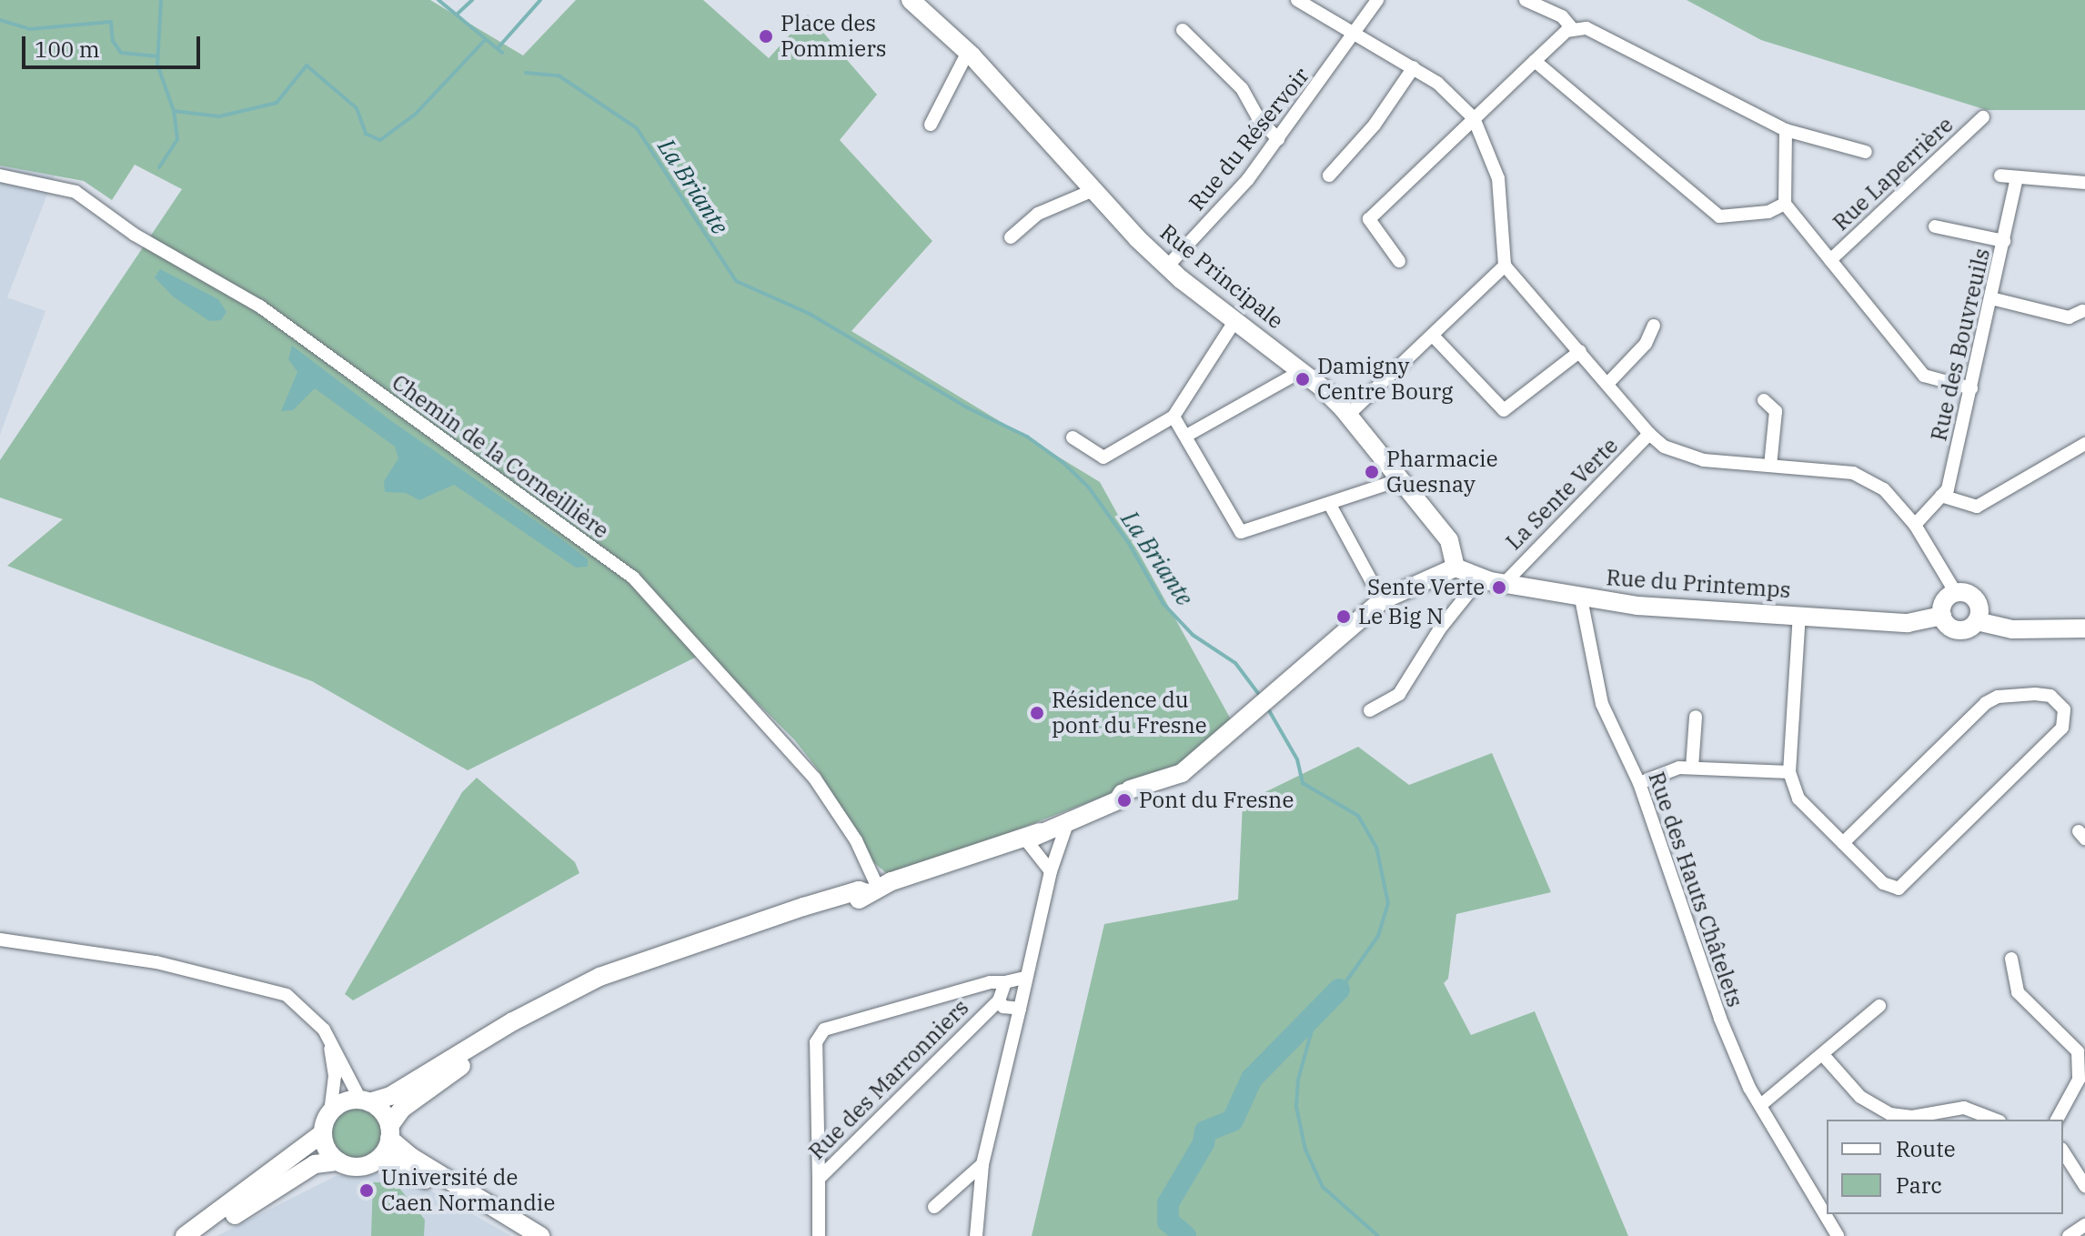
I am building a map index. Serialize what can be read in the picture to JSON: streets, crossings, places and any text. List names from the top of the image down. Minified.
{"streets":{"main road":["Rue Principale","Rue du Printemps"],"street":["Rue du Réservoir","Rue Laperrière","Rue des Bouvreuils","Chemin de la Corneillière","La Sente Verte","Rue des Hauts Châtelets","Rue des Marronniers"]},"crossings":[["Rue du Réservoir","Rue Principale"],["Rue Principale","Rue du Printemps"],["La Sente Verte","Rue du Printemps"],["Rue du Printemps","Rue des Hauts Châtelets"]],"water":["La Briante"],"places":["Place des Pommiers","Damigny Centre Bourg","Pharmacie Guesnay","Sente Verte","Le Big N","Résidence du pont du Fresne","Pont du Fresne","Université de Caen Normandie"],"legend":["Route","Parc"],"scale_bar":"100 m"}
